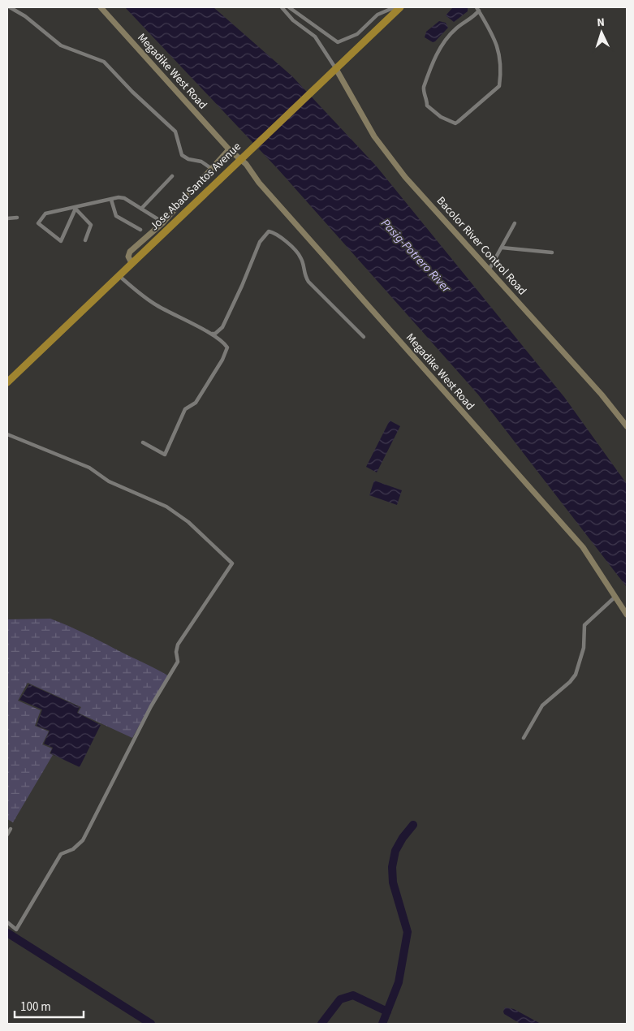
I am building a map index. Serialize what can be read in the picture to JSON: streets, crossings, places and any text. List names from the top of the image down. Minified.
{"streets":{"highway":["Jose Abad Santos Avenue"],"street":["Megadike West Road","Bacolor River Control Road"]},"crossings":[["Jose Abad Santos Avenue","Bacolor River Control Road"]],"water":["Pasig-Potrero River"],"scale_bar":"100 m","north":"top"}
